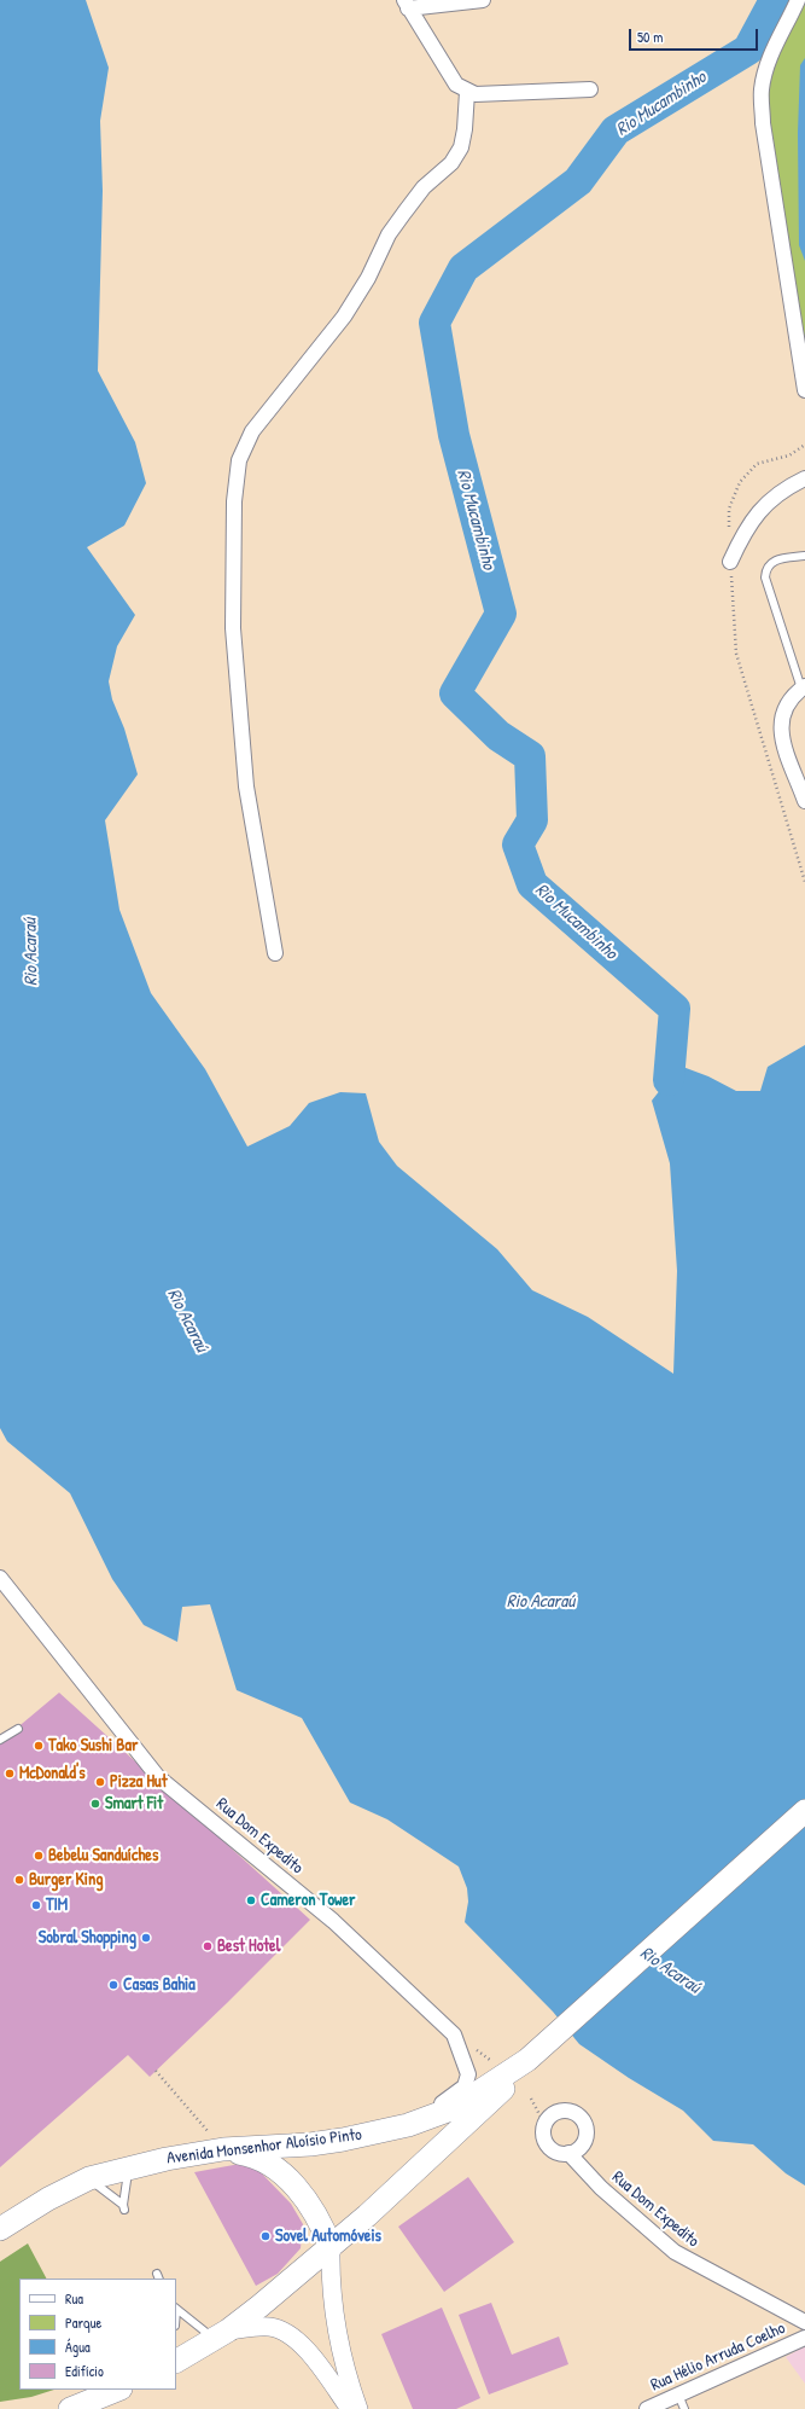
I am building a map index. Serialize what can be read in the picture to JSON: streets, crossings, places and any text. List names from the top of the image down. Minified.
{"streets":{"main road":["Avenida Monsenhor Aloísio Pinto"],"street":["Rua Dom Expedito","Rua Hélio Arruda Coelho"]},"crossings":[["Rua Dom Expedito","Avenida Monsenhor Aloísio Pinto"]],"water":["Rio Mucambinho","Rio Acaraú"],"places":["Tako Sushi Bar","McDonald's","Pizza Hut","Smart Fit","Bebelu Sanduíches","Burger King","Cameron Tower","TIM","Sobral Shopping","Best Hotel","Casas Bahia","Sovel Automóveis"],"legend":["Rua","Parque","Água","Edifício"],"scale_bar":"50 m"}
